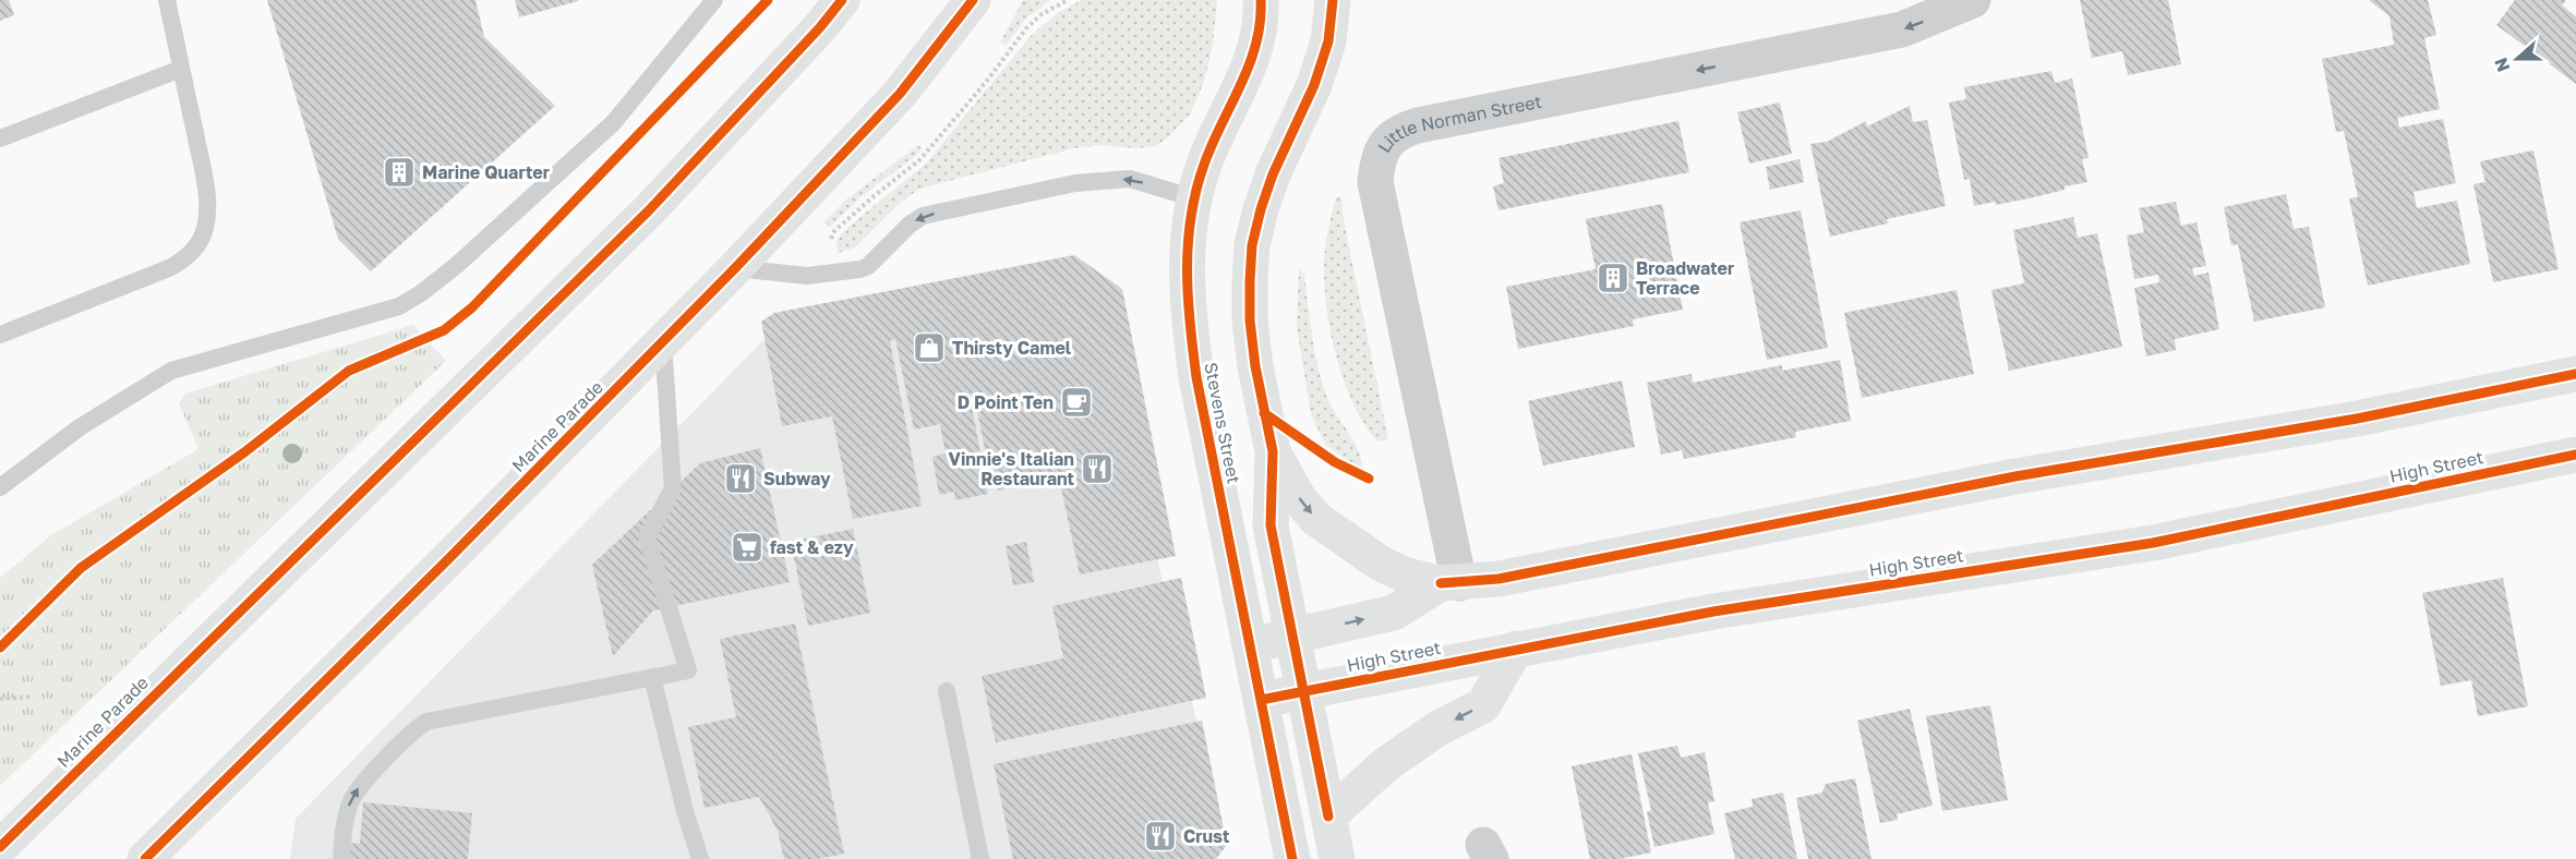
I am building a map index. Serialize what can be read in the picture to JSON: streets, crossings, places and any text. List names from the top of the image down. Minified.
{"streets":{"main road":["Stevens Street","Marine Parade","High Street"],"street":["Little Norman Street"]},"crossings":[["Stevens Street","High Street"]],"places":{"building":["Marine Quarter","Broadwater Terrace"],"shop":["Thirsty Camel"],"cafe":["D Point Ten"],"restaurant":["Vinnie's Italian Restaurant","Subway","Crust"],"supermarket":["fast & ezy"]},"north":"left"}
